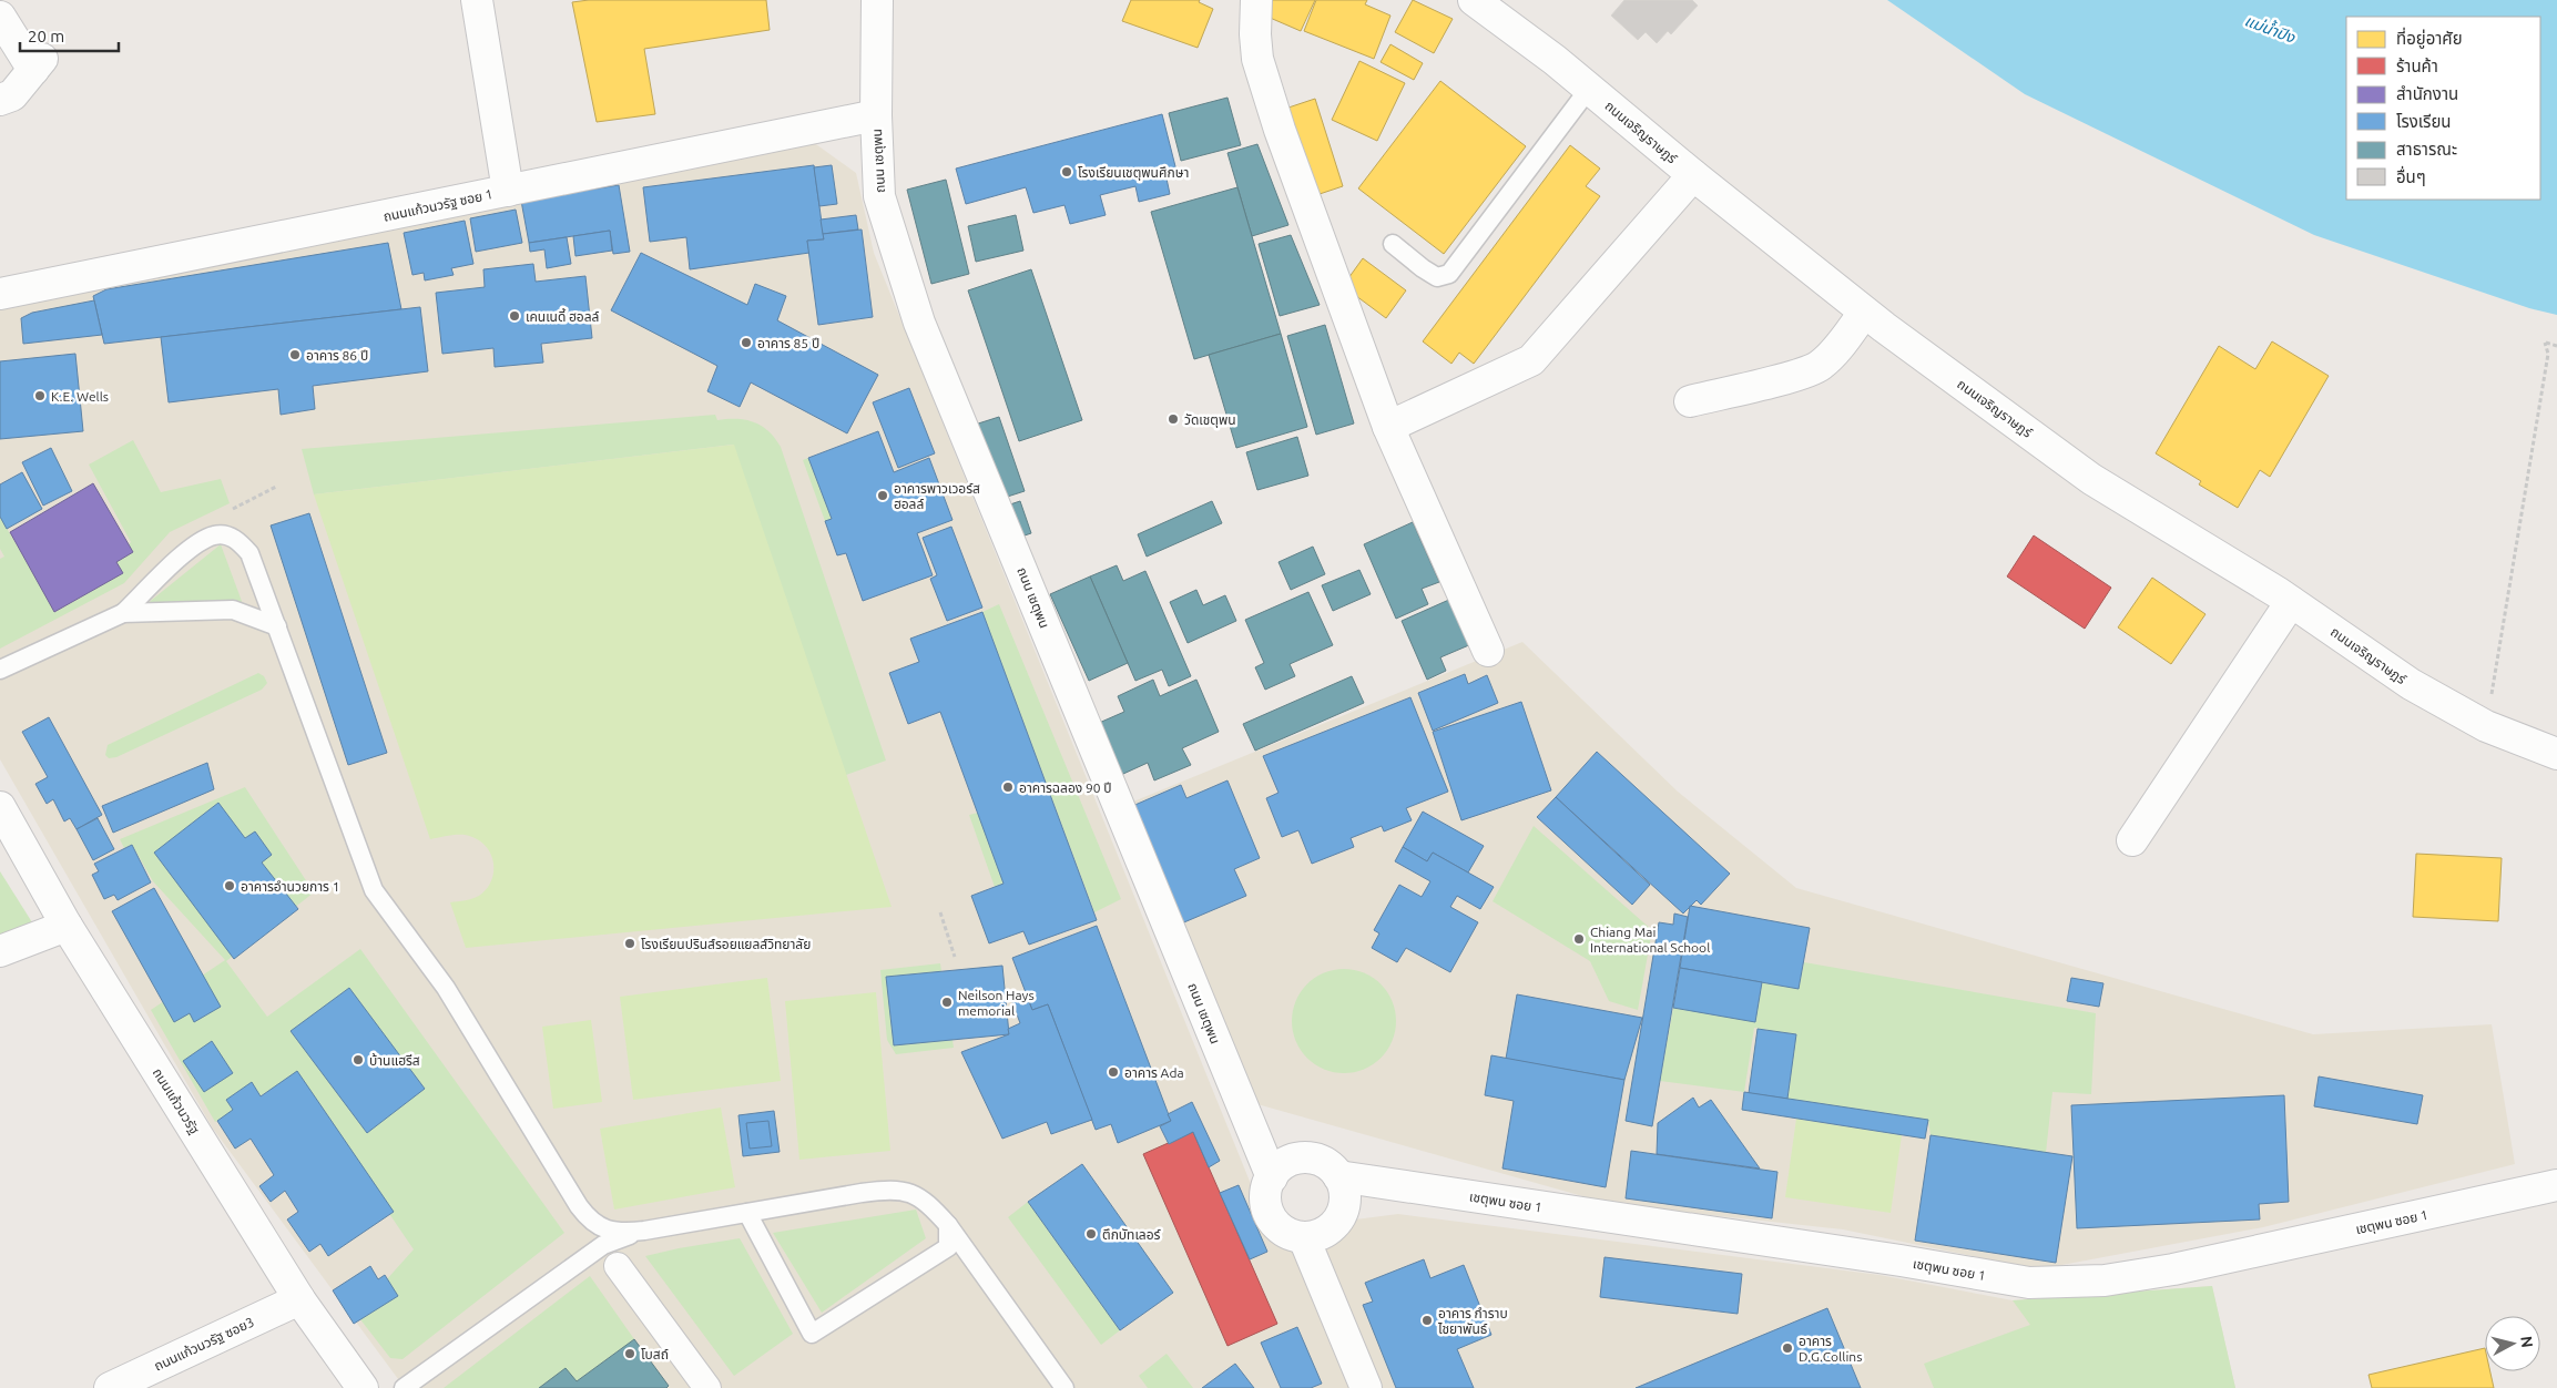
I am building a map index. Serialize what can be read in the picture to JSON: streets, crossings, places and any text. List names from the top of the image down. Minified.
{"streets":{"street":["ถนนเจริญราษฎร์","ถนน เชตุพน","ถนนแก้วนวรัฐ ซอย 1","ถนนแก้วนวรัฐ","เชตุพน ซอย 1","ถนนแก้วนวรัฐ ซอย3"]},"crossings":[["ถนน เชตุพน","ถนนแก้วนวรัฐ ซอย 1"],["ถนน เชตุพน","เชตุพน ซอย 1"],["ถนนแก้วนวรัฐ","ถนนแก้วนวรัฐ ซอย3"]],"water":["แม่น้ำปิง"],"places":["โรงเรียนเชตุพนศึกษา","เคนเนดี้ ฮอลล์","อาคาร 85 ปี","อาคาร 86 ปี","K.E. Wells","วัดเชตุพน","อาคารพาวเวอร์ส ฮอลล์","อาคารฉลอง 90 ปี","อาคารอำนวยการ 1","Chiang Mai International School","โรงเรียนปรินส์รอยแยลส์วิทยาลัย","Neilson Hays memorial","บ้านแฮรีส","อาคาร Ada","ตึกบัทเลอร์","อาคาร กำราบ ไชยาพันธ์","อาคาร D.G.Collins","โบสถ์"],"legend":["ที่อยู่อาศัย","ร้านค้า","สำนักงาน","โรงเรียน","สาธารณะ","อื่นๆ"],"scale_bar":"20 m","north":"right"}
